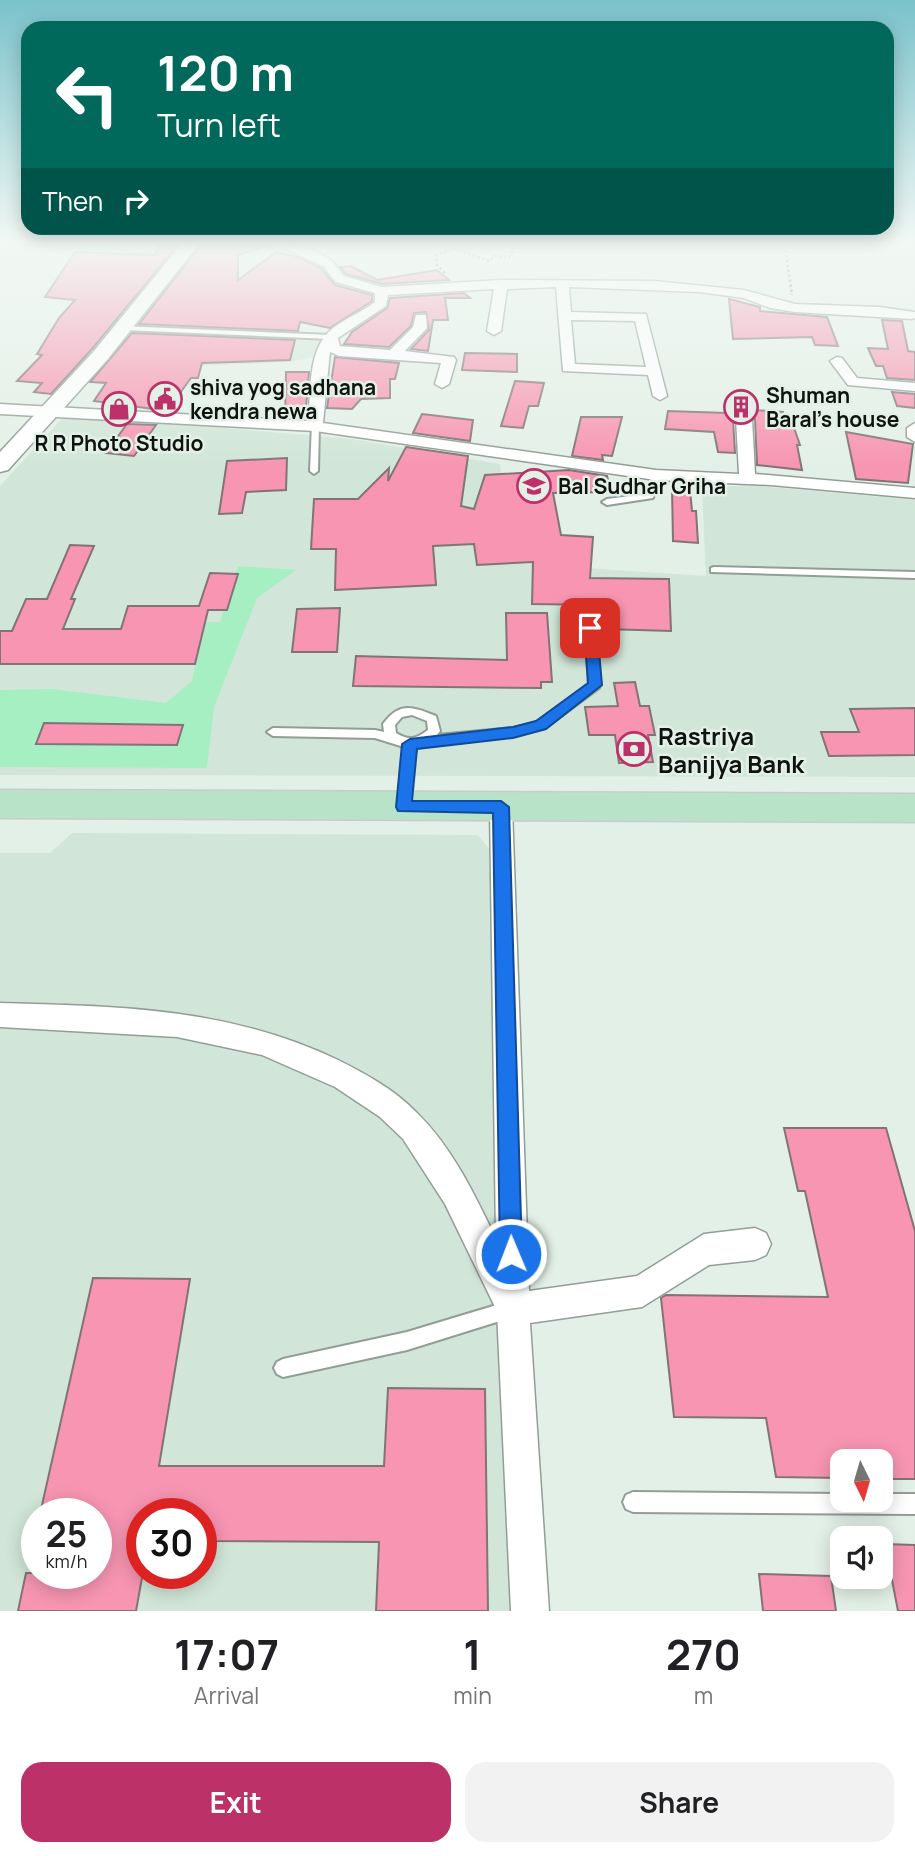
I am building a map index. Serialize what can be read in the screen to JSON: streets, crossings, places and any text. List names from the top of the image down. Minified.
{"places":{"public building":["shiva yog sadhana kendra newa"],"building":["Shuman Baral's house"],"shop":["R R Photo Studio"],"school or university":["Bal Sudhar Griha"],"bank":["Rastriya Banijya Bank"]},"north":"bottom","page":{"turn":["120 m","Turn left"],"then":"Then","speed":"25 km/h","limit":"30","eta":["17:07","Arrival","1","min","270","m"],"buttons":["Exit","Share"]}}
